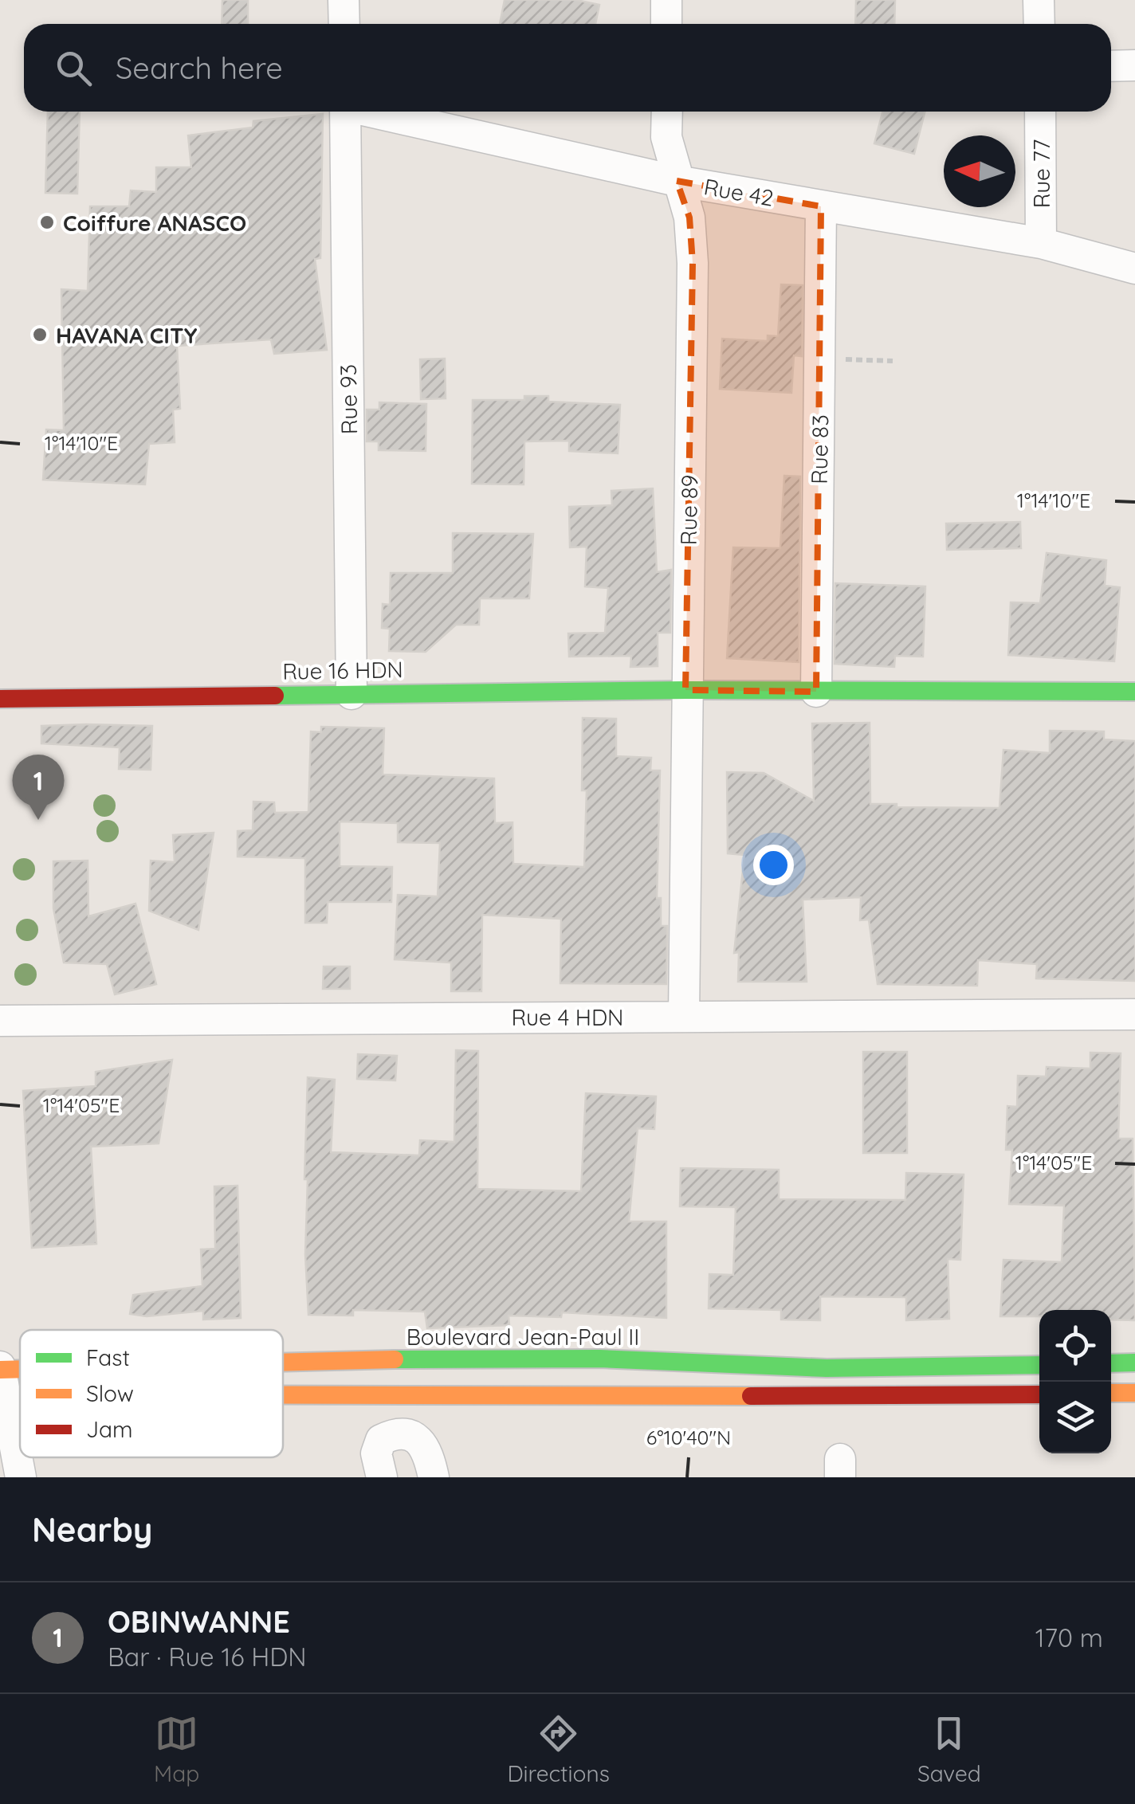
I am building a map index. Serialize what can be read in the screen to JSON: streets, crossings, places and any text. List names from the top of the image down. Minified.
{"streets":{"main road":["Rue 16 HDN","Boulevard Jean-Paul II"],"street":["Rue 77","Rue 42","Rue 93","Rue 83","Rue 89","Rue 4 HDN"]},"crossings":[["Rue 77","Rue 42"],["Rue 42","Rue 83"],["Rue 42","Rue 89"],["Rue 93","Rue 16 HDN"],["Rue 83","Rue 16 HDN"],["Rue 89","Rue 16 HDN"],["Rue 89","Rue 4 HDN"]],"places":["Coiffure ANASCO","HAVANA CITY"],"legend":["Fast","Slow","Jam"],"north":"left","page":{"search":"Search here","pins":"1","heading":"Nearby","list":[{"mark":"1","name":"OBINWANNE","note":"Bar · Rue 16 HDN","value":"170 m"}],"nav":["Map","Directions","Saved"]},"coordinates":["1°14'10\"E","1°14'05\"E","6°10'40\"N"]}
